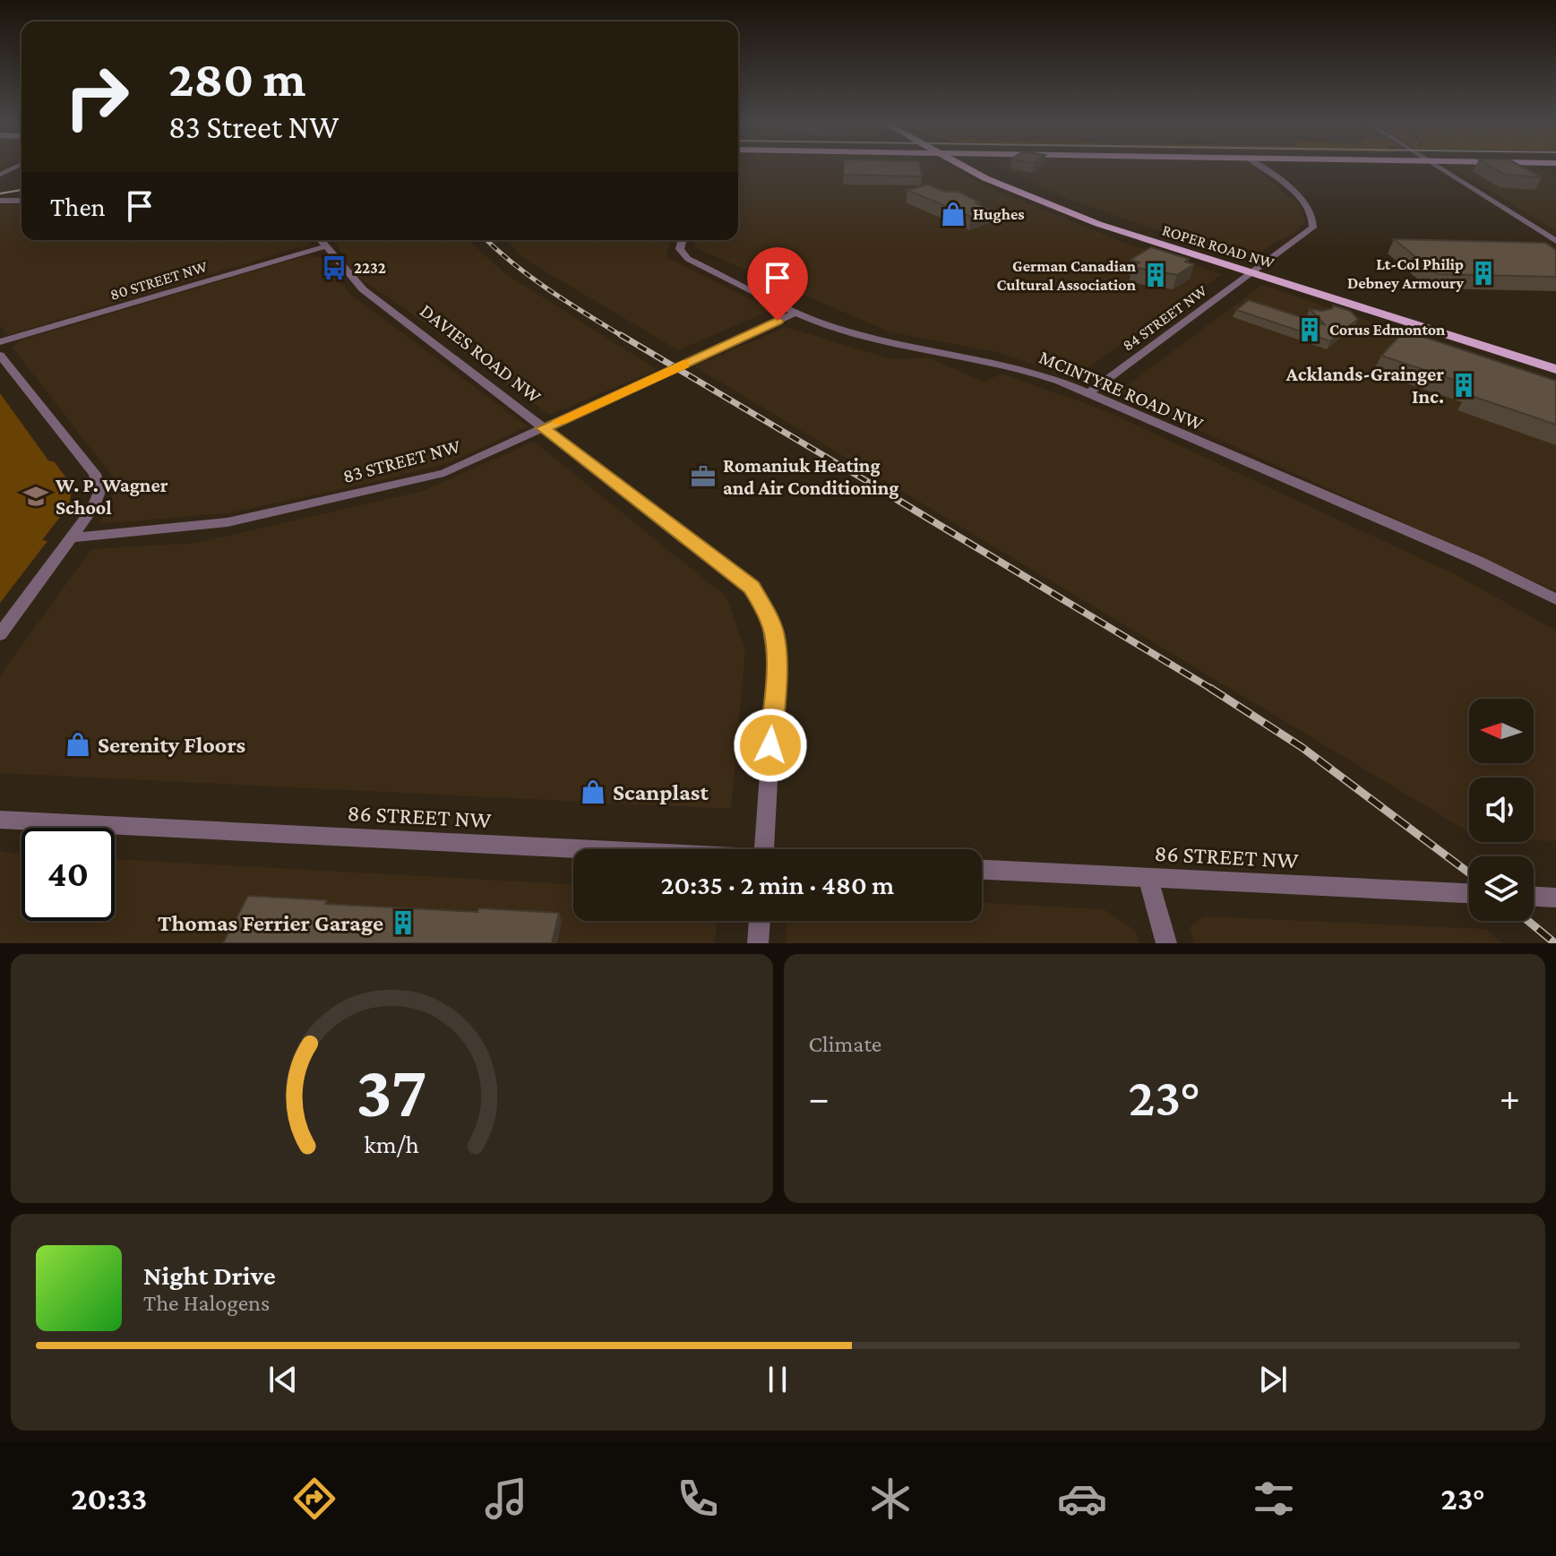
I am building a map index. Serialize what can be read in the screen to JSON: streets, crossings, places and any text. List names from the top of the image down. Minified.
{"streets":{"main road":["ROPER ROAD NW"],"street":["80 STREET NW","84 STREET NW","DAVIES ROAD NW","MCINTYRE ROAD NW","83 STREET NW","86 STREET NW"]},"crossings":[["ROPER ROAD NW","84 STREET NW"],["80 STREET NW","DAVIES ROAD NW"],["84 STREET NW","MCINTYRE ROAD NW"],["DAVIES ROAD NW","83 STREET NW"],["MCINTYRE ROAD NW","83 STREET NW"]],"places":{"shop":["Hughes","Serenity Floors","Scanplast"],"bus stop":["2232"],"building":["Lt-Col Philip Debney Armoury","German Canadian Cultural Association","Corus Edmonton","Acklands-Grainger Inc.","Thomas Ferrier Garage"],"office":["Romaniuk Heating and Air Conditioning"],"school or university":["W. P. Wagner School"]},"north":"left","page":{"turn":["280 m","83 Street NW"],"then":"Then","limit":"40","trip":"20:35 · 2 min · 480 m","tile":"Climate","heat":["−","23°","+"],"song":["Night Drive","The Halogens"],"tabs":["20:33","23°"],"gauge":["37","km/h"]}}
